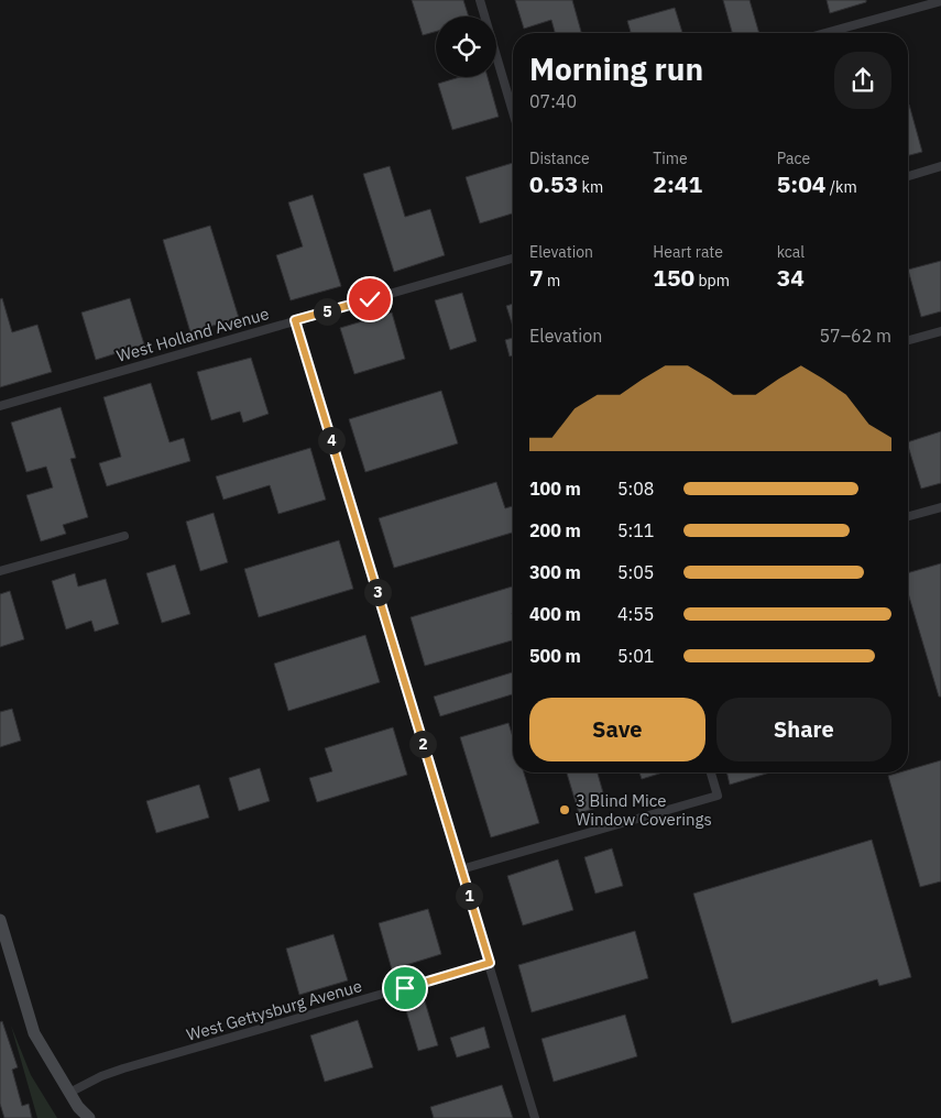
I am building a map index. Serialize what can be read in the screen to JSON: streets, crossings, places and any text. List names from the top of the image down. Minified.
{"streets":{"street":["West Holland Avenue","West Gettysburg Avenue"]},"places":["3 Blind Mice Window Coverings"],"page":{"heading":["Morning run","07:40"],"stats":[["Distance","0.53 km"],["Time","2:41"],["Pace","5:04 /km"],["Elevation","7 m"],["Heart rate","150 bpm"],["kcal","34"]],"pins":["5","4","3","2","1"],"chart":["Elevation","57–62 m"],"list":[{"name":"100 m","note":"5:08"},{"name":"200 m","note":"5:11"},{"name":"300 m","note":"5:05"},{"name":"400 m","note":"4:55"},{"name":"500 m","note":"5:01"}],"buttons":["Save","Share"]}}
